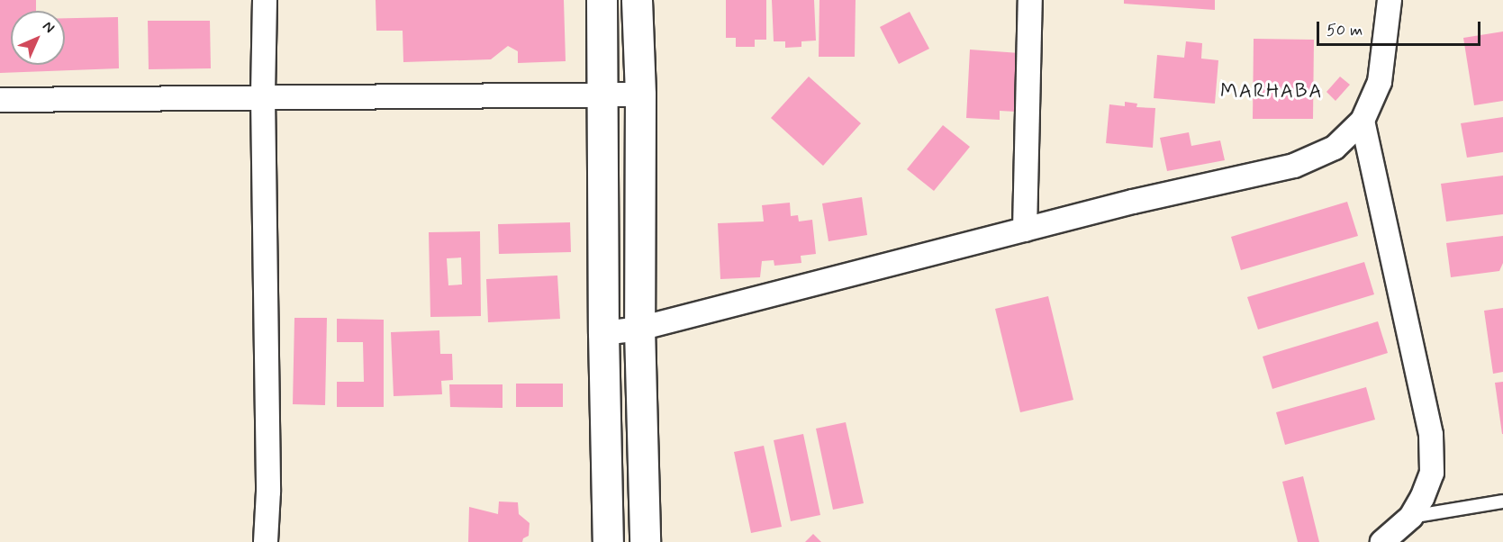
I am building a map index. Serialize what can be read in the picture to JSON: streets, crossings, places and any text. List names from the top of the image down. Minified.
{"districts":["MARHABA"],"scale_bar":"50 m","north":"top right"}
